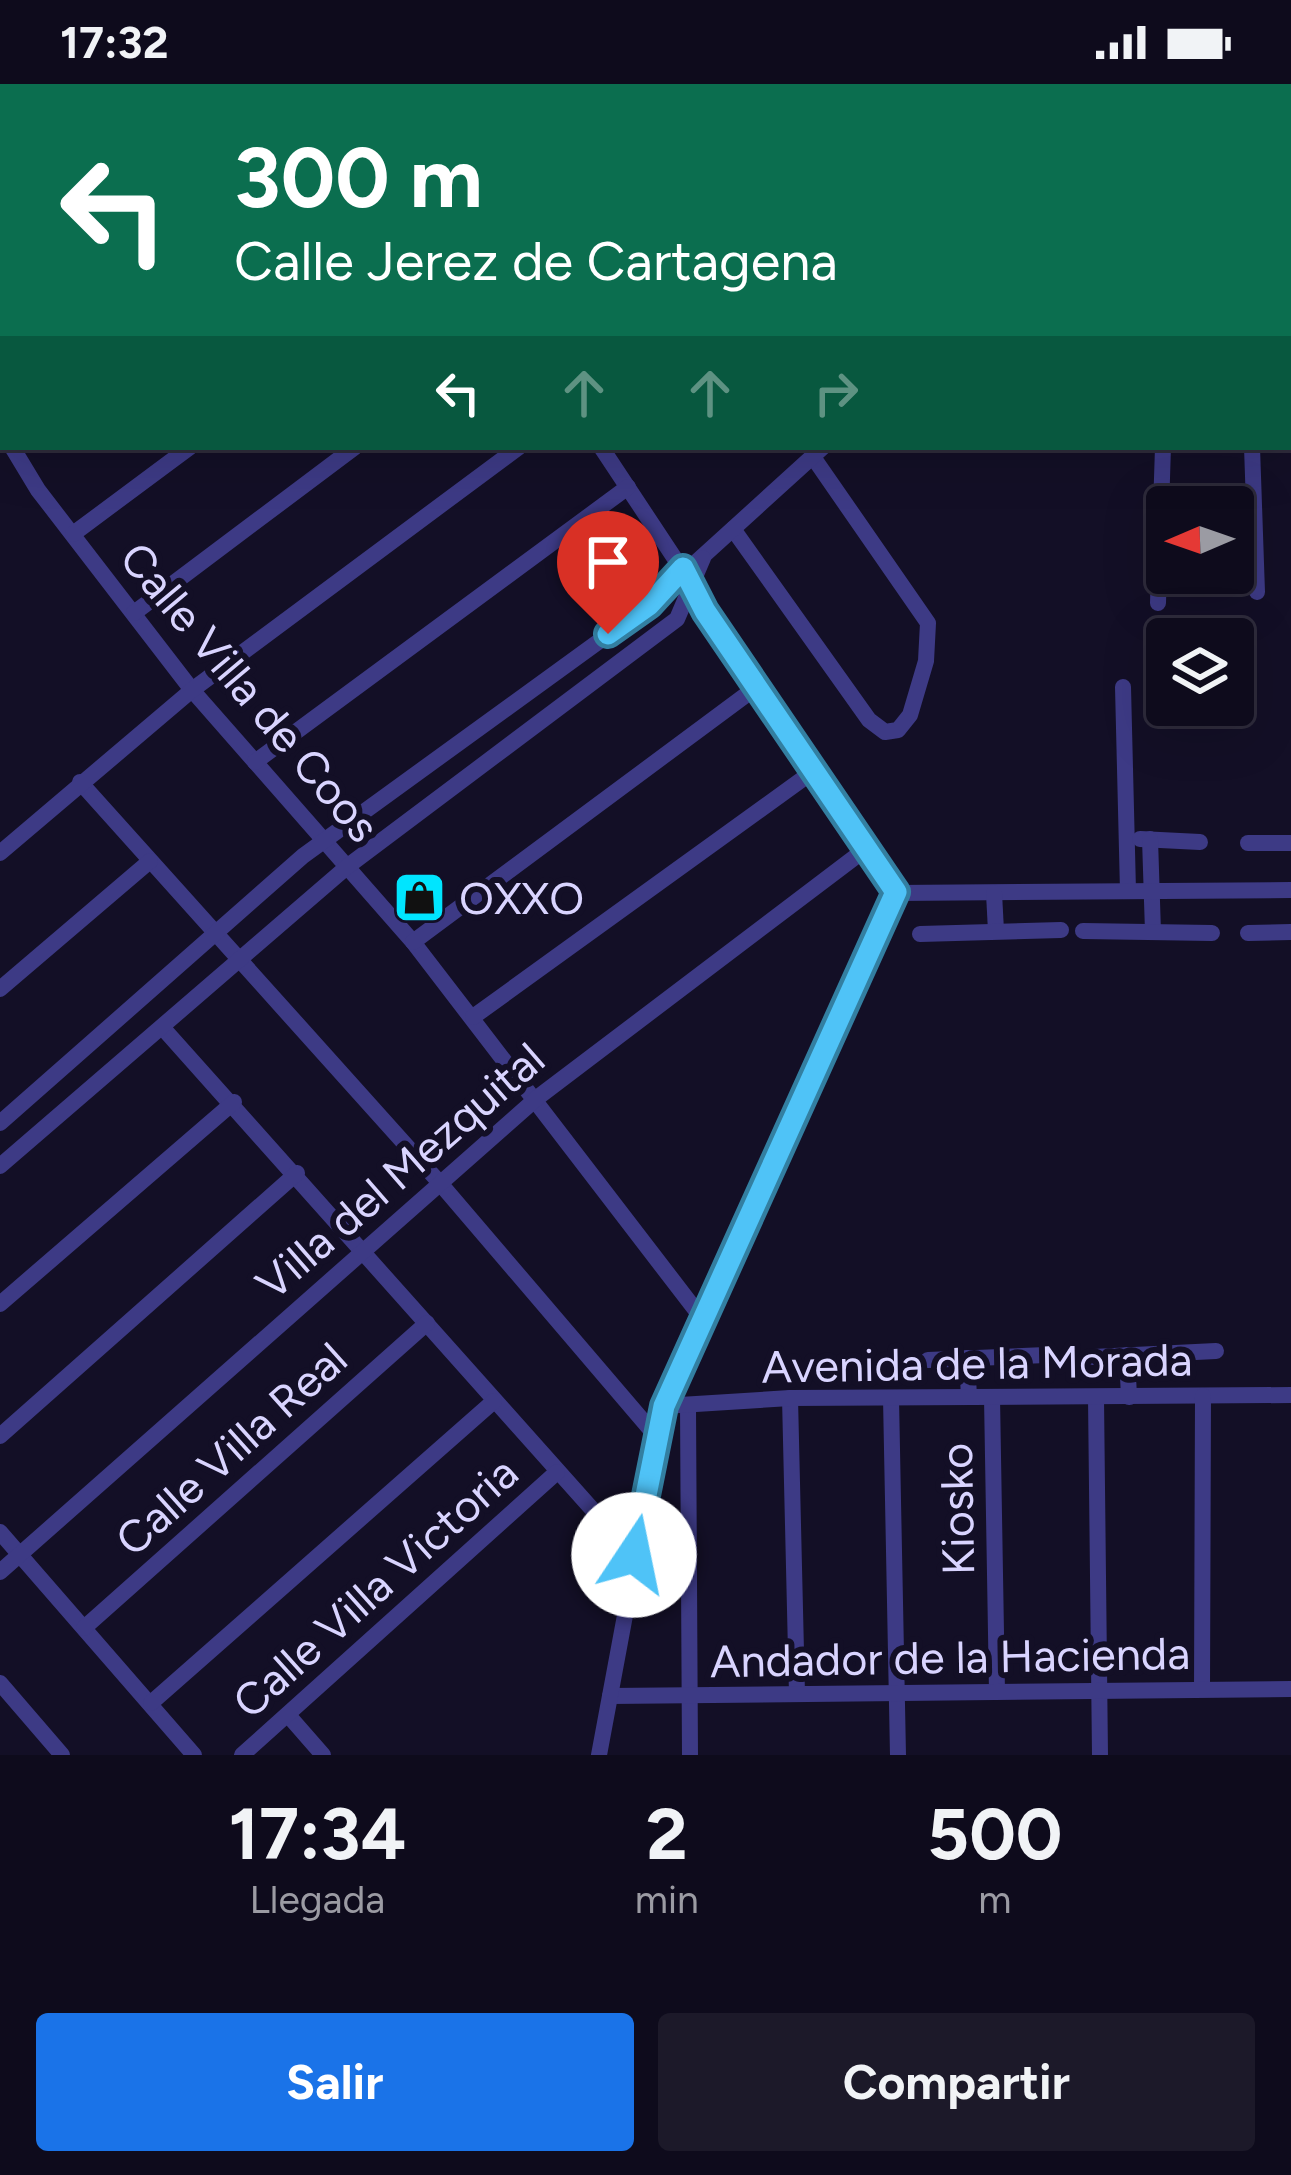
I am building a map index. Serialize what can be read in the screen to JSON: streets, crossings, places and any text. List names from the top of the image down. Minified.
{"streets":{"street":["Calle Villa de Coos","Villa del Mezquital","Avenida de la Morada","Calle Villa Real","Kiosko","Calle Villa Victoria","Andador de la Hacienda"]},"crossings":[["Calle Villa de Coos","Villa del Mezquital"],["Avenida de la Morada","Kiosko"],["Kiosko","Andador de la Hacienda"]],"places":{"shop":["OXXO"]},"north":"left","page":{"status":"17:32","turn":["300 m","Calle Jerez de Cartagena"],"eta":["17:34","Llegada","2","min","500","m"],"buttons":["Salir","Compartir"]}}
